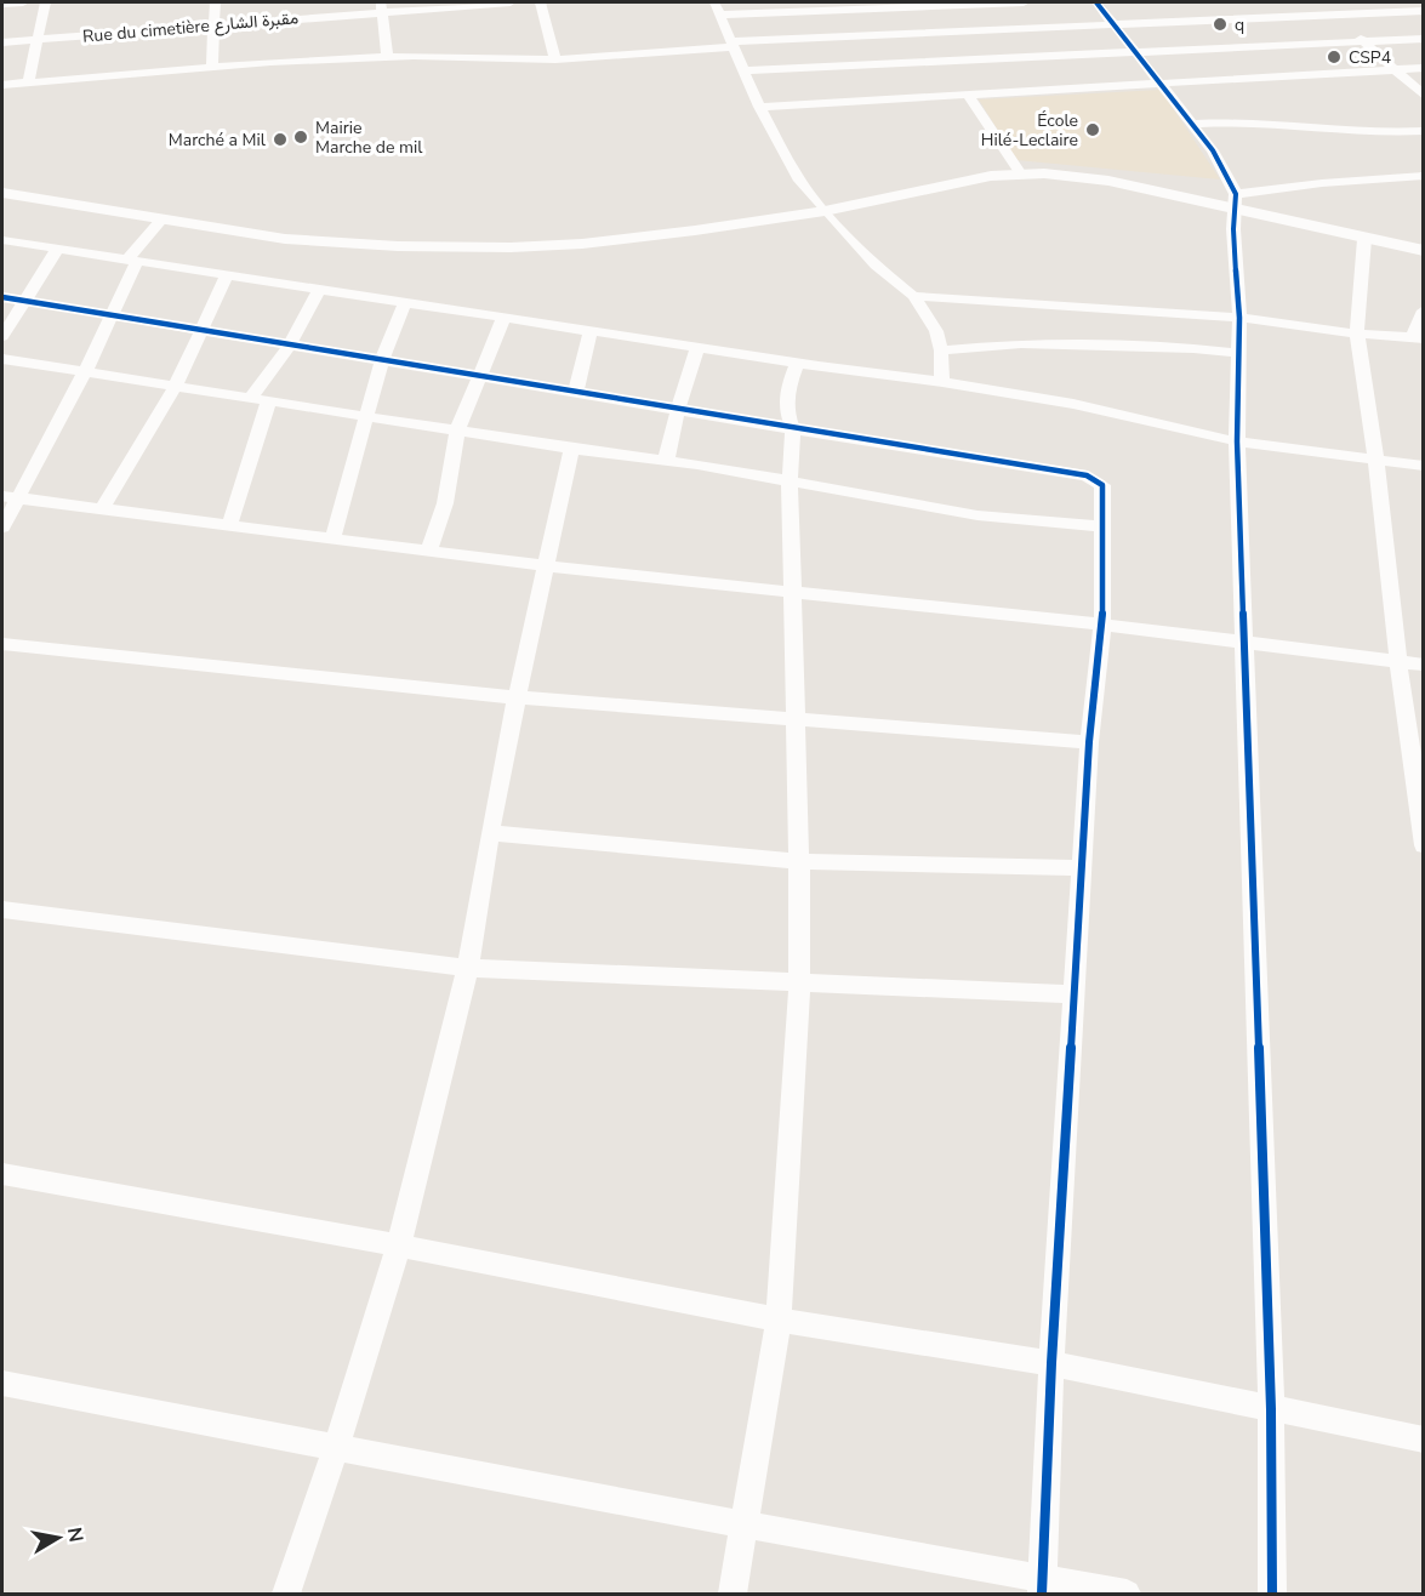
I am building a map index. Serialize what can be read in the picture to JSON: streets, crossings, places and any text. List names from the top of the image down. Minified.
{"streets":{"street":["Rue du cimetière مقبرة الشارع"]},"places":["q","CSP4","École Hilé-Leclaire","Mairie Marche de mil","Marché a Mil"],"north":"right"}
